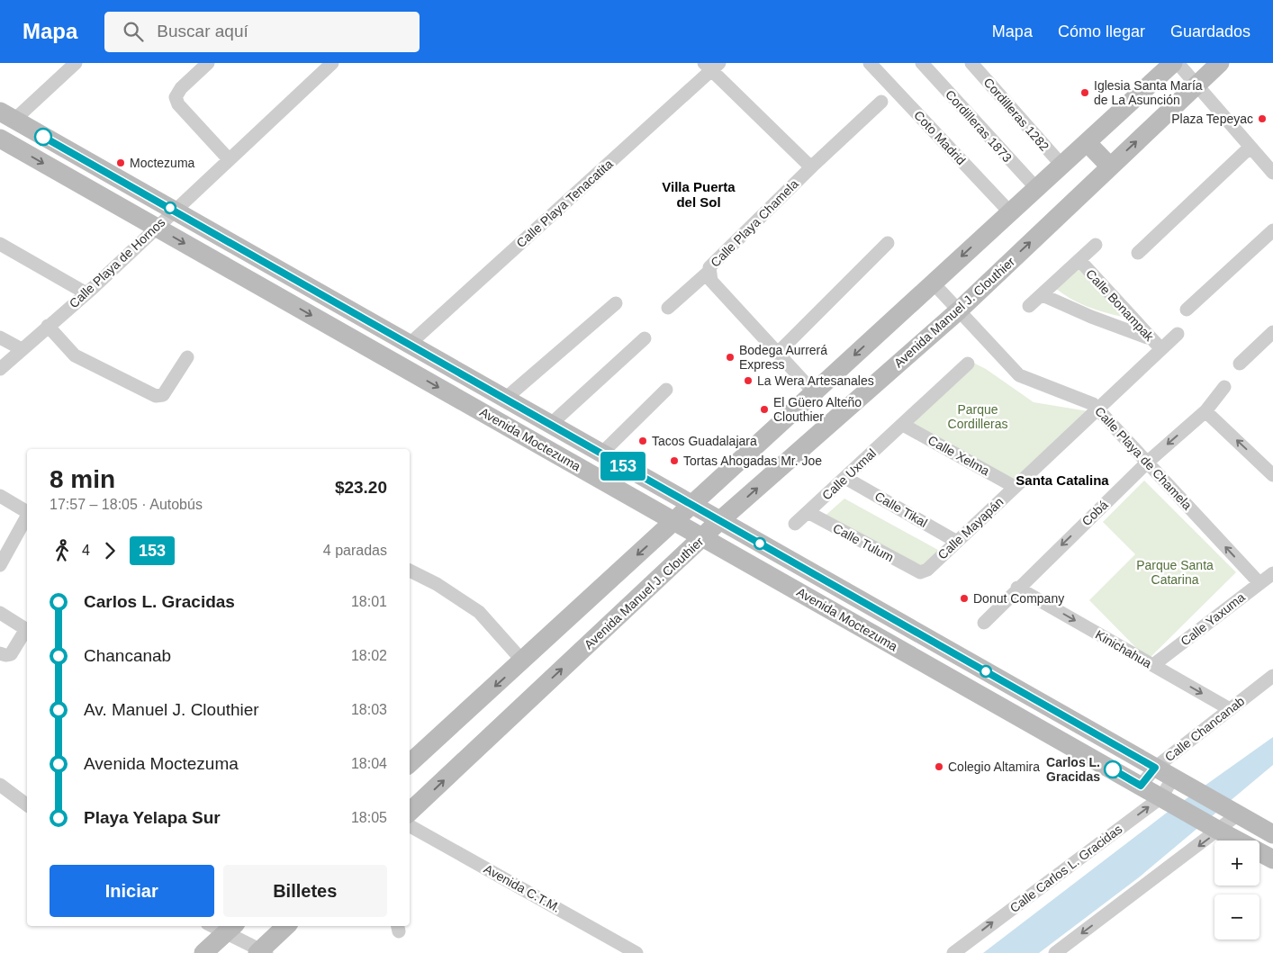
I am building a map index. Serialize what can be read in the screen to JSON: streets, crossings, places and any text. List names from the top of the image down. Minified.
{"streets":{"street":["Cordilleras 1282","Cordilleras 1873","Coto Madrid","Calle Playa Tenacatita","Calle Playa Chamela","Calle Playa de Hornos","Calle Bonampak","Avenida Manuel J. Clouthier","Avenida Moctezuma","Calle Xelma","Calle Playa de Chamela","Calle Uxmal","Calle Tikal","Cobá","Calle Mayapán","Calle Tulum","Calle Yaxuma","Kinichahua","Calle Chancanab","Calle Carlos L. Gracidas","Avenida C.T.M."]},"crossings":[["Calle Playa Tenacatita","Avenida Moctezuma"],["Calle Playa de Hornos","Avenida Moctezuma"],["Calle Bonampak","Calle Mayapán"],["Avenida Manuel J. Clouthier","Avenida Moctezuma"],["Avenida Manuel J. Clouthier","Calle Playa de Chamela"],["Avenida Moctezuma","Calle Chancanab"],["Avenida Moctezuma","Calle Carlos L. Gracidas"],["Calle Xelma","Calle Uxmal"],["Calle Xelma","Calle Mayapán"],["Calle Playa de Chamela","Cobá"],["Calle Playa de Chamela","Calle Mayapán"],["Calle Playa de Chamela","Calle Yaxuma"],["Calle Uxmal","Calle Tikal"],["Calle Uxmal","Calle Tulum"],["Calle Tikal","Calle Mayapán"],["Cobá","Kinichahua"],["Calle Mayapán","Calle Tulum"],["Calle Yaxuma","Kinichahua"],["Kinichahua","Calle Chancanab"]],"one_way":["Cobá","Kinichahua"],"districts":["Villa Puerta del Sol","Santa Catalina"],"parks":["Parque Cordilleras","Parque Santa Catarina"],"places":["Iglesia Santa María de La Asunción","Plaza Tepeyac","Moctezuma","Bodega Aurrerá Express","La Wera Artesanales","El Güero Alteño Clouthier","Tacos Guadalajara","Tortas Ahogadas Mr. Joe","Donut Company","Colegio Altamira","Carlos L. Gracidas"],"lines":["bus line 153"],"page":{"header":"Mapa","search":"Buscar aquí","nav":["Mapa","Cómo llegar","Guardados"],"on_map":"153","heading":["8 min","17:57 – 18:05 · Autobús","$23.20"],"legs":["4","153","4 paradas"],"list":[{"name":"Carlos L. Gracidas","value":"18:01"},{"name":"Chancanab","value":"18:02"},{"name":"Av. Manuel J. Clouthier","value":"18:03"},{"name":"Avenida Moctezuma","value":"18:04"},{"name":"Playa Yelapa Sur","value":"18:05"}],"map_buttons":["+","−"],"buttons":["Iniciar","Billetes"]}}
